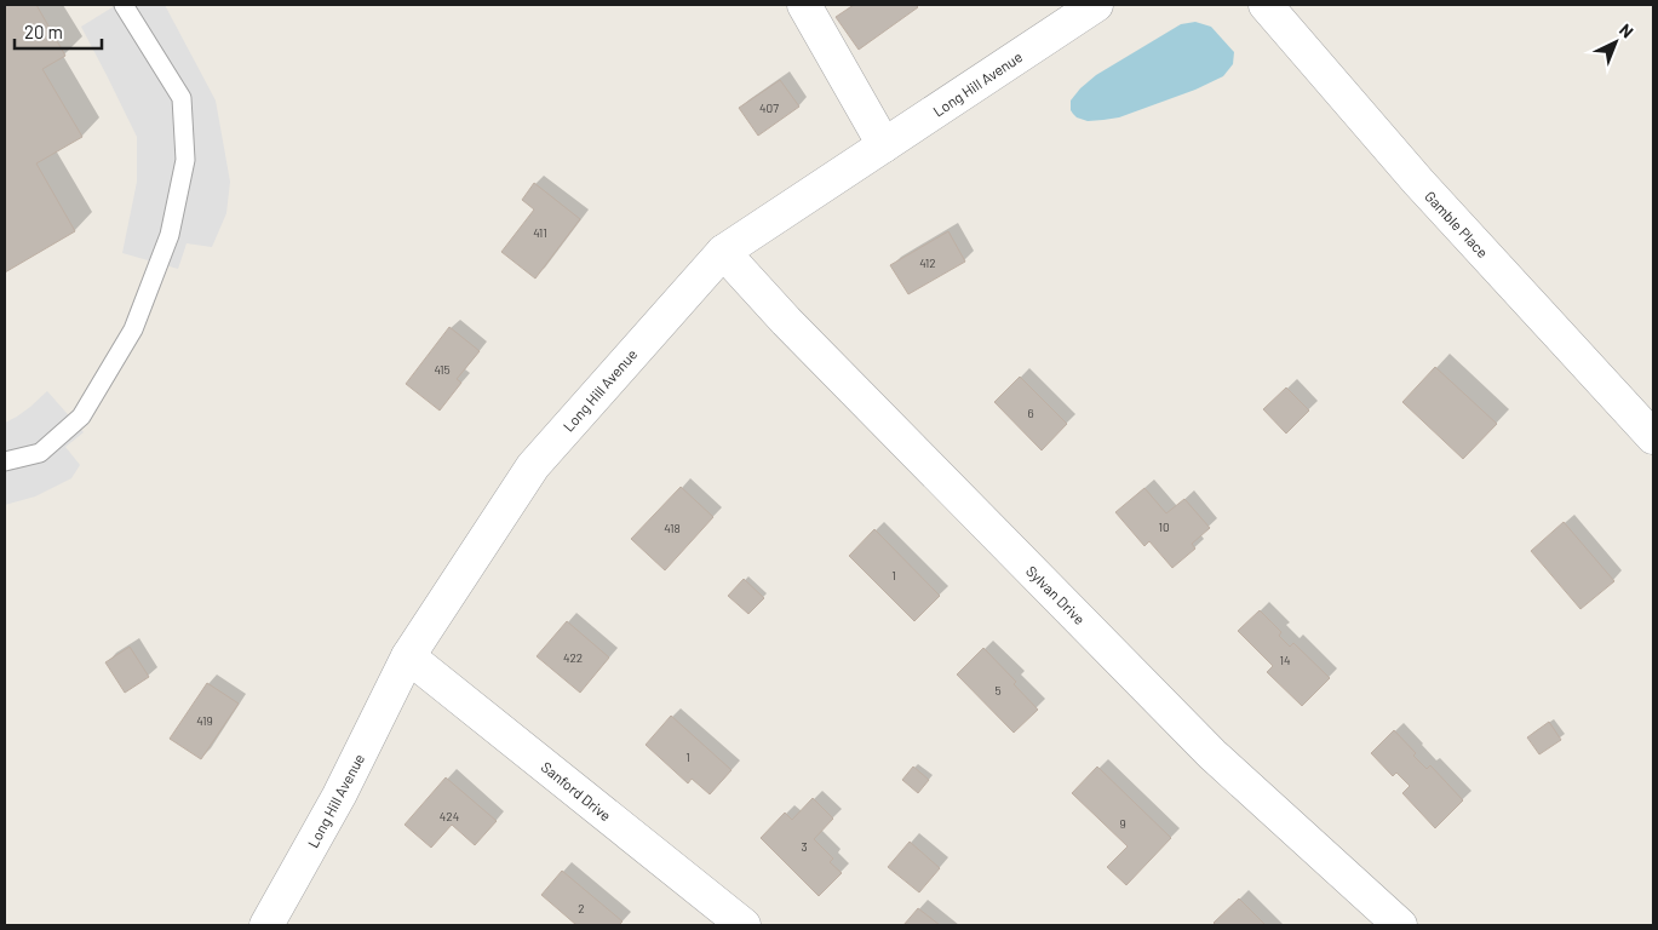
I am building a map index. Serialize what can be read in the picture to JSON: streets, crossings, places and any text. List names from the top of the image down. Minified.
{"streets":{"street":["Long Hill Avenue","Gamble Place","Sylvan Drive","Sanford Drive"]},"crossings":[["Long Hill Avenue","Sylvan Drive"],["Long Hill Avenue","Sanford Drive"]],"house_numbers":["407","411","412","415","6","10","418","1","422","14","5","419","1","424","9","3","2"],"scale_bar":"20 m","north":"top right"}
